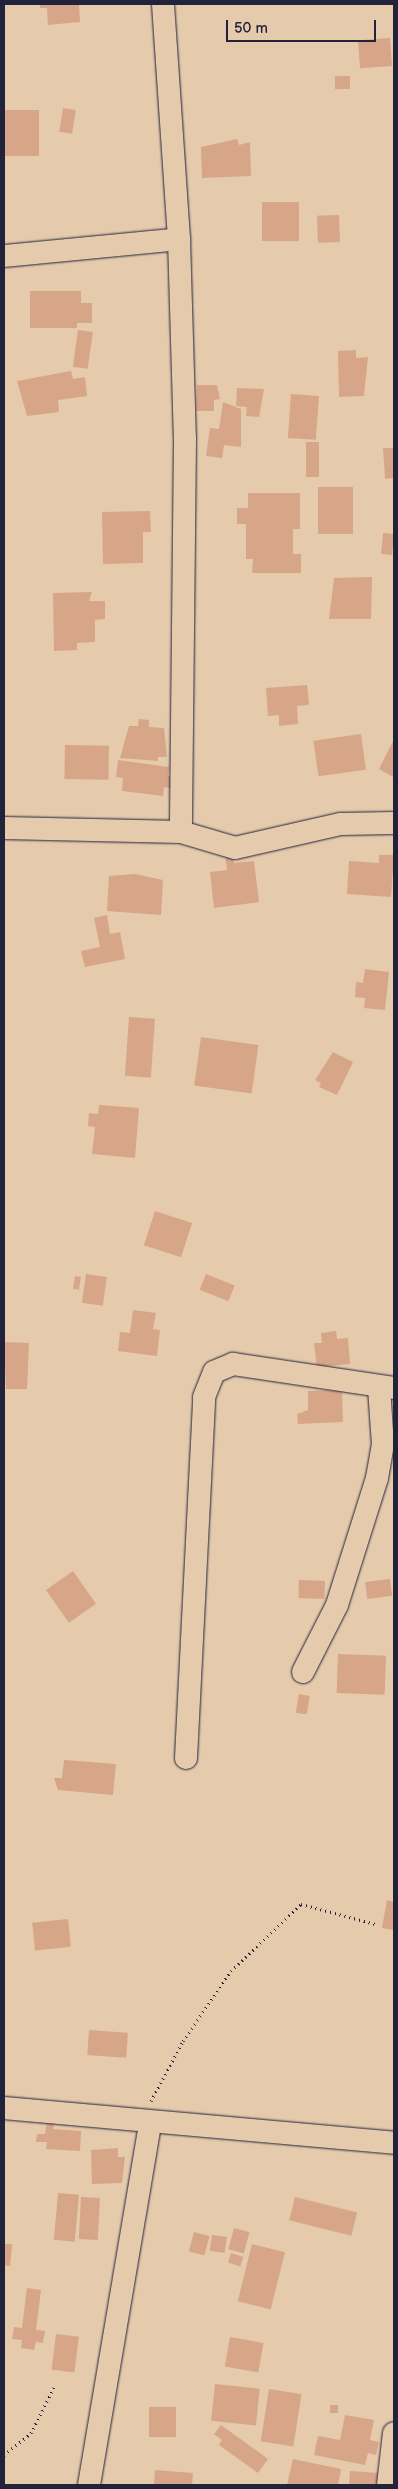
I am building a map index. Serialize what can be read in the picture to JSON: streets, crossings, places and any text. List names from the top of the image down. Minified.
{"scale_bar":"50 m"}
